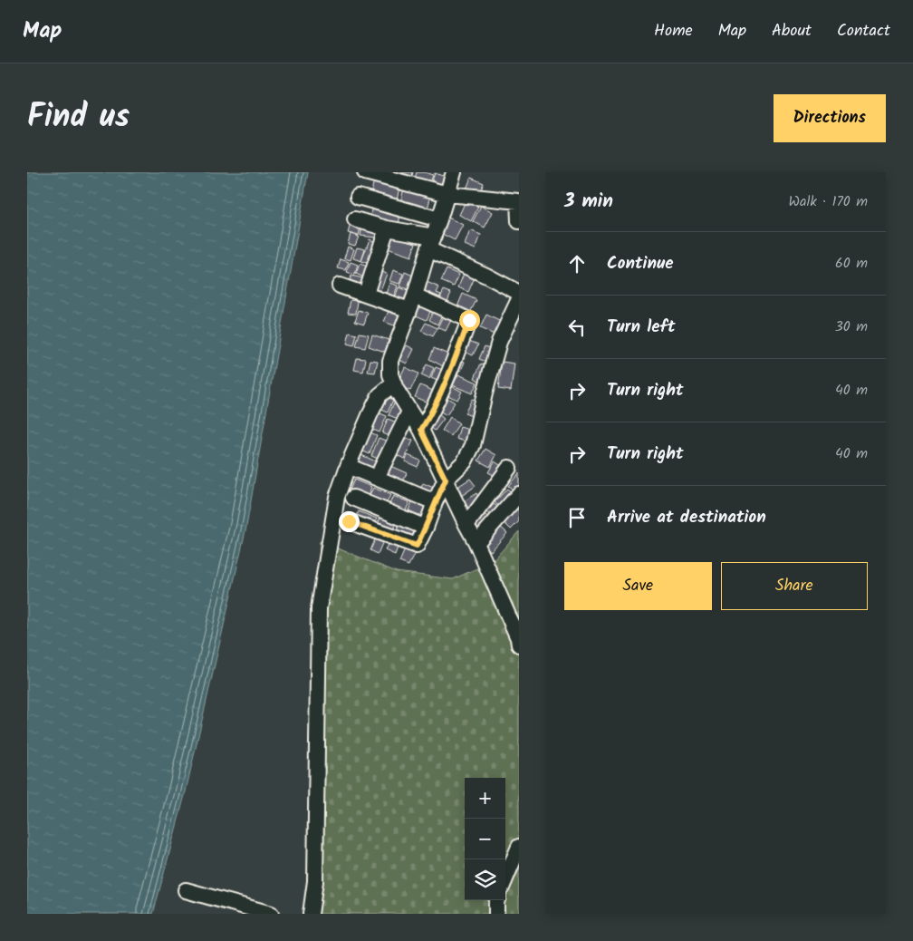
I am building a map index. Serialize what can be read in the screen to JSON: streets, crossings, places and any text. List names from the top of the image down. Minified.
{"page":{"header":"Map","nav":["Home","Map","About","Contact"],"title":"Find us","buttons":["Directions",["Save","Share"]],"heading":["3 min","Walk · 170 m"],"list":[["Continue","60 m"],["Turn left","30 m"],["Turn right","40 m"],["Turn right","40 m"],"Arrive at destination"],"map_buttons":["+","−"]}}
